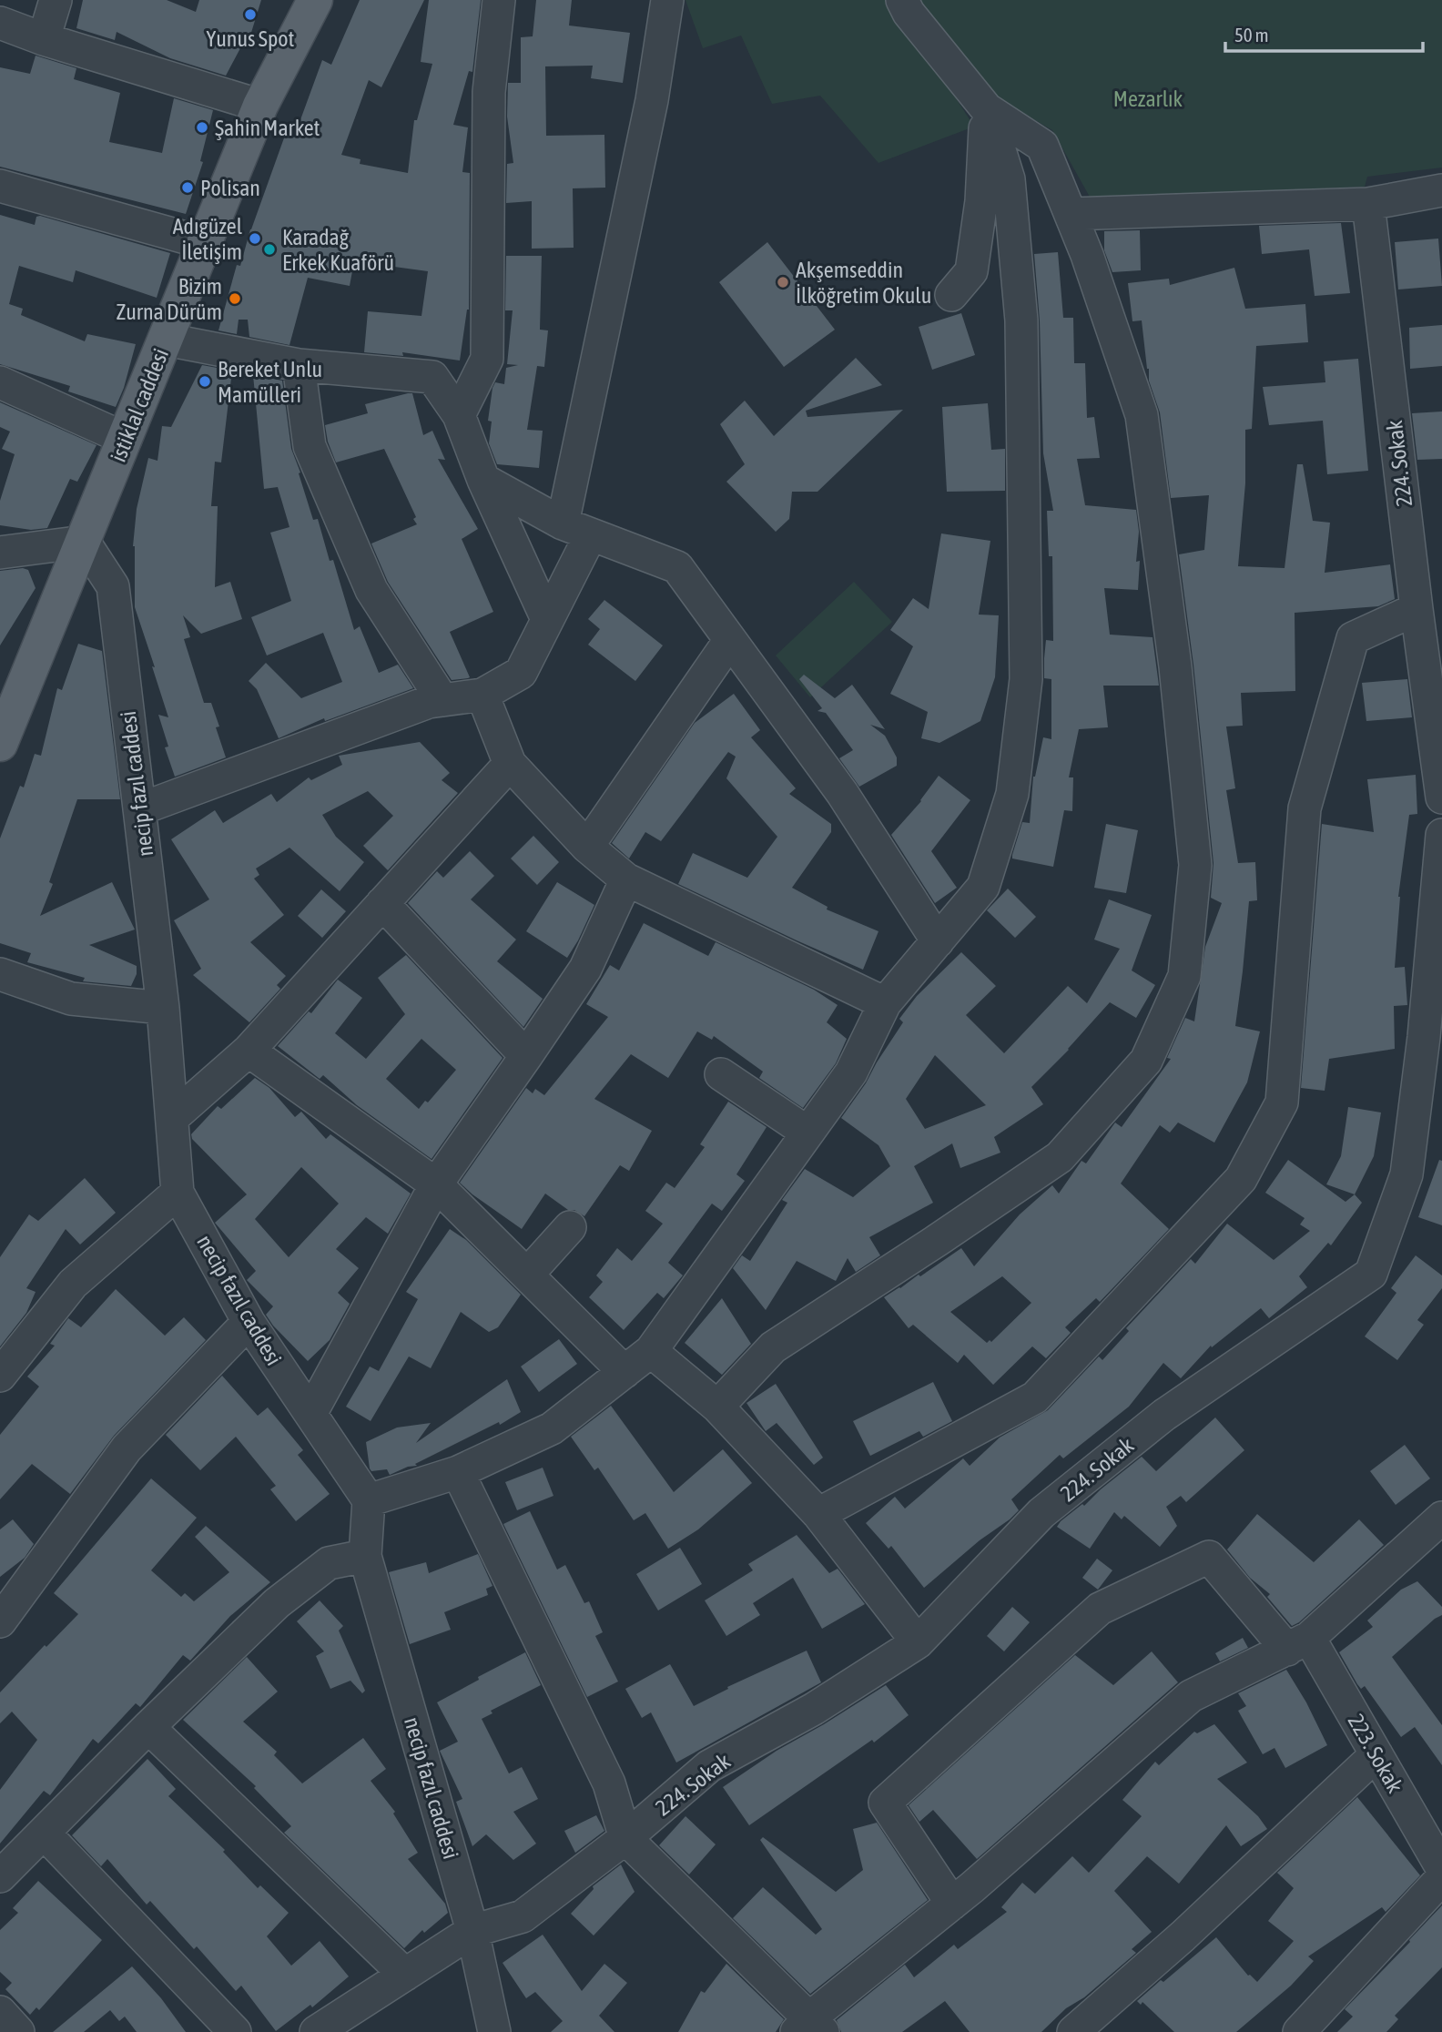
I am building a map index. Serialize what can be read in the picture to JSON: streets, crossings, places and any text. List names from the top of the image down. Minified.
{"streets":{"main road":["istiklal caddesi"],"street":["224. Sokak","necip fazıl caddesi","223. Sokak"]},"crossings":[["istiklal caddesi","necip fazıl caddesi"],["224. Sokak","necip fazıl caddesi"]],"parks":["Mezarlık"],"places":["Yunus Spot","Şahin Market","Polisan","Adıgüzel İletişim","Karadağ Erkek Kuaförü","Akşemseddin İlköğretim Okulu","Bizim Zurna Dürüm","Bereket Unlu Mamülleri"],"scale_bar":"50 m"}
